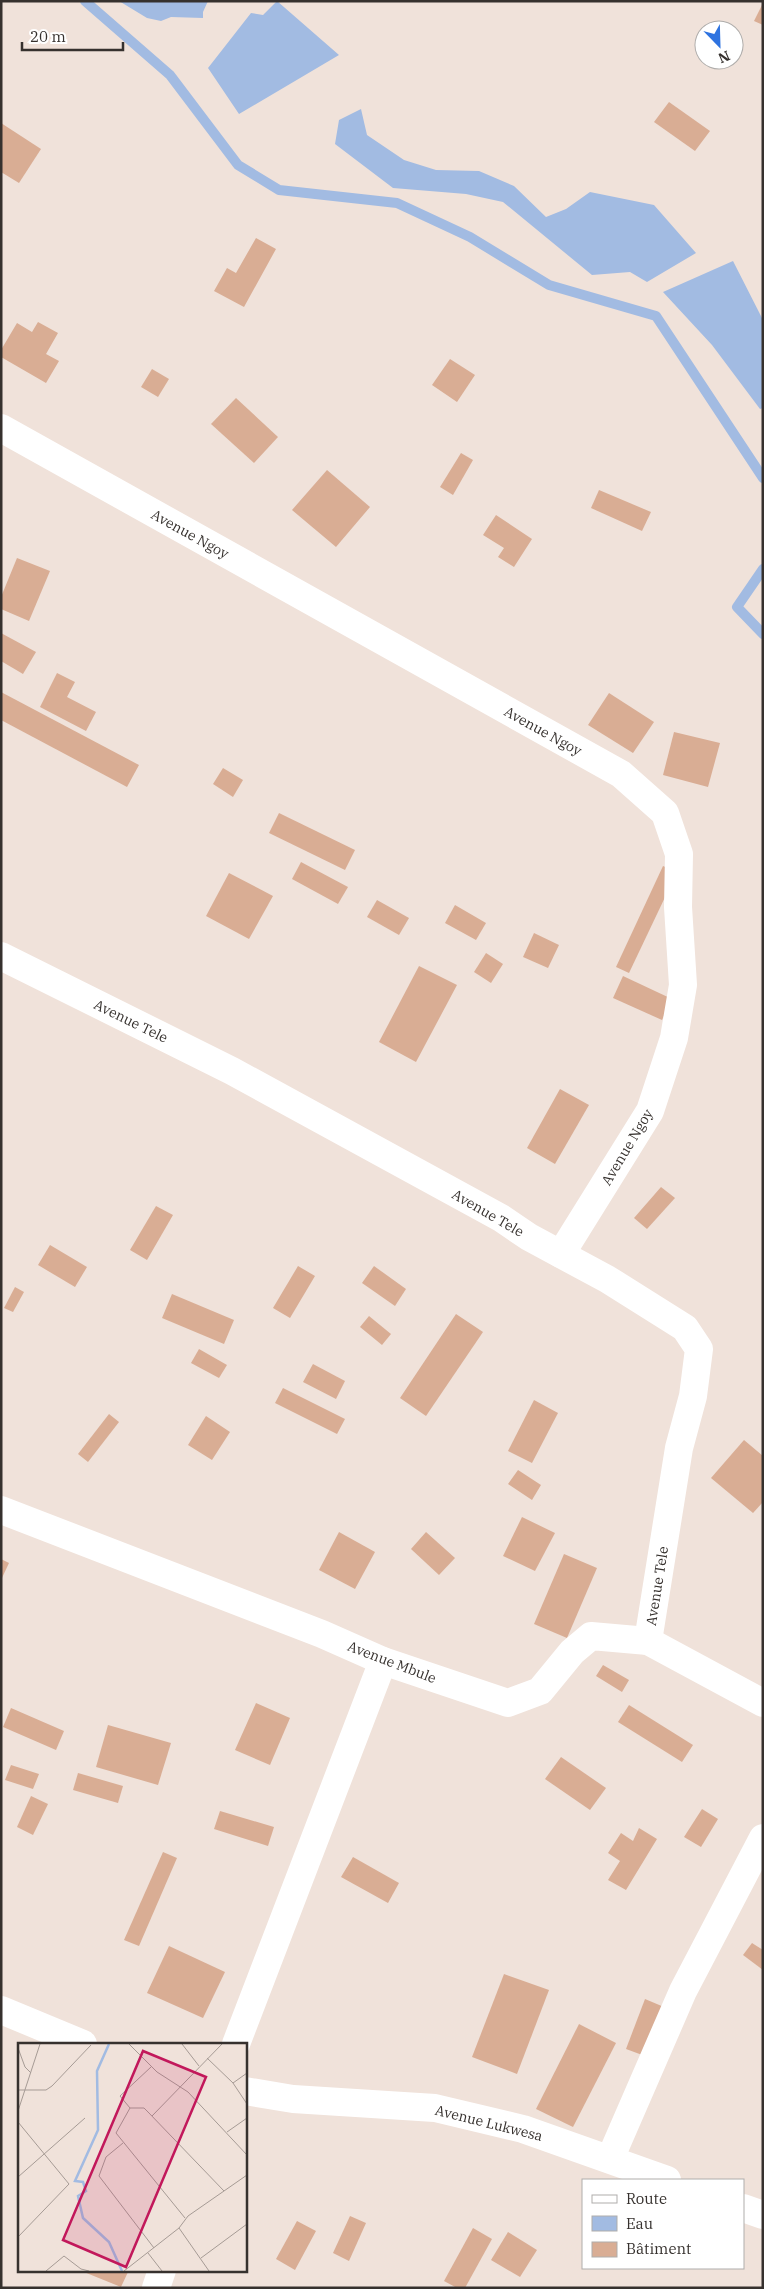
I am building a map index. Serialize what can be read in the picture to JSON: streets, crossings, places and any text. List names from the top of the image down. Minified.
{"streets":{"street":["Avenue Ngoy","Avenue Tele","Avenue Mbule","Avenue Lukwesa"]},"crossings":[["Avenue Ngoy","Avenue Tele"],["Avenue Tele","Avenue Mbule"]],"legend":["Route","Eau","Bâtiment"],"scale_bar":"20 m","north":"bottom right"}
